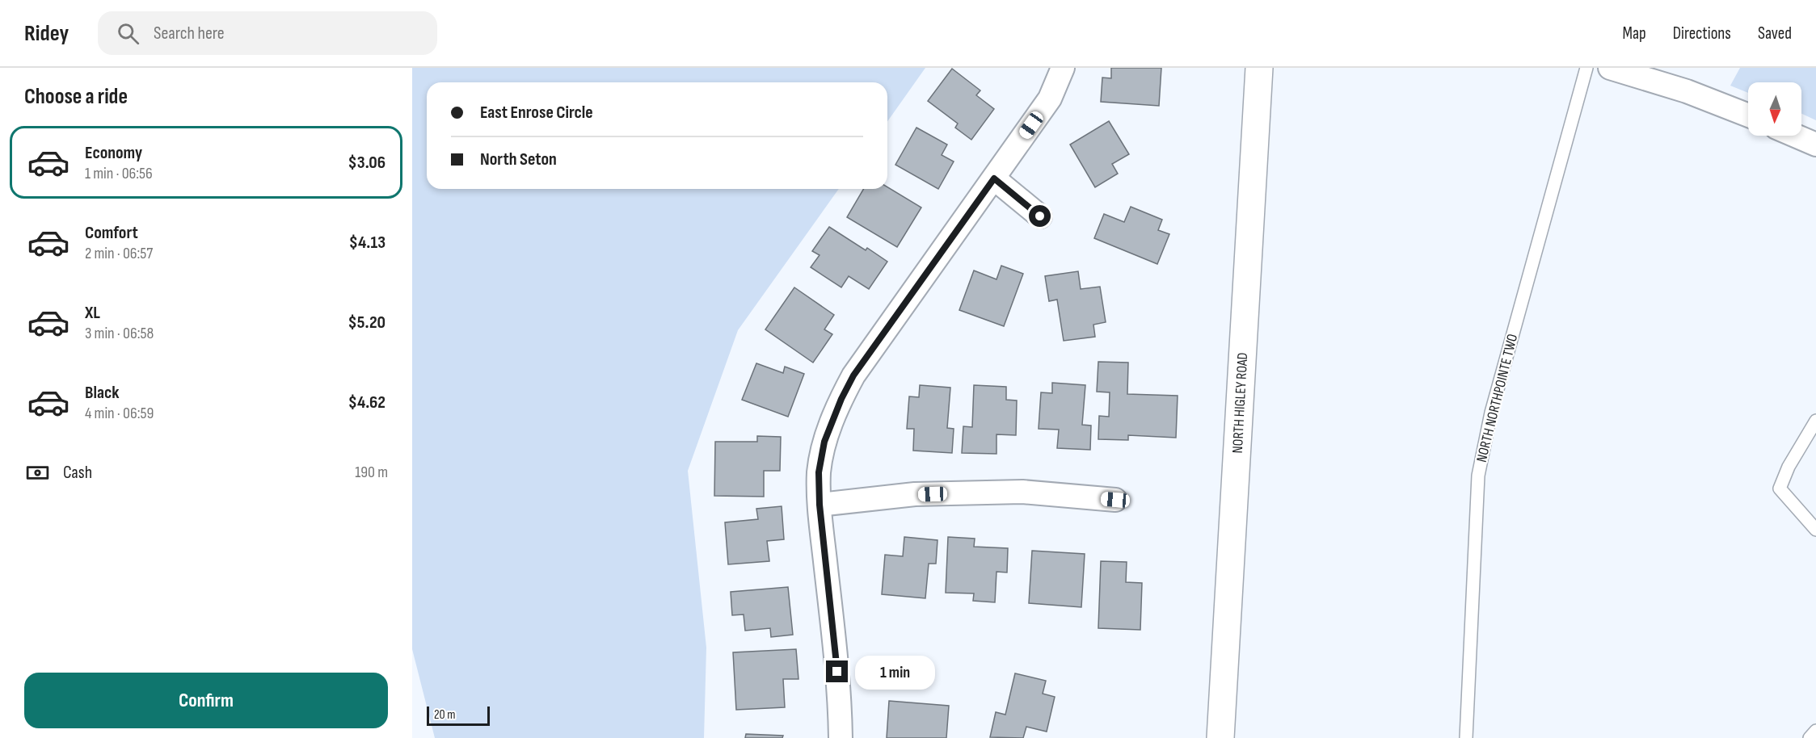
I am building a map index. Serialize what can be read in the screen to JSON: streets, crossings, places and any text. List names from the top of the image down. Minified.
{"streets":{"main road":["NORTH HIGLEY ROAD"],"lane":["NORTH NORTHPOINTE TWO"]},"scale_bar":"20 m","north":"bottom","page":{"header":"Ridey","search":"Search here","nav":["Map","Directions","Saved"],"heading":"Choose a ride","banner":["East Enrose Circle","North Seton"],"list":[{"name":"Economy","note":"1 min · 06:56","value":"$3.06"},{"name":"Comfort","note":"2 min · 06:57","value":"$4.13"},{"name":"XL","note":"3 min · 06:58","value":"$5.20"},{"name":"Black","note":"4 min · 06:59","value":"$4.62"}],"pay":["Cash","190 m"],"bubble":"1 min","buttons":"Confirm","scale":"20 m"}}
